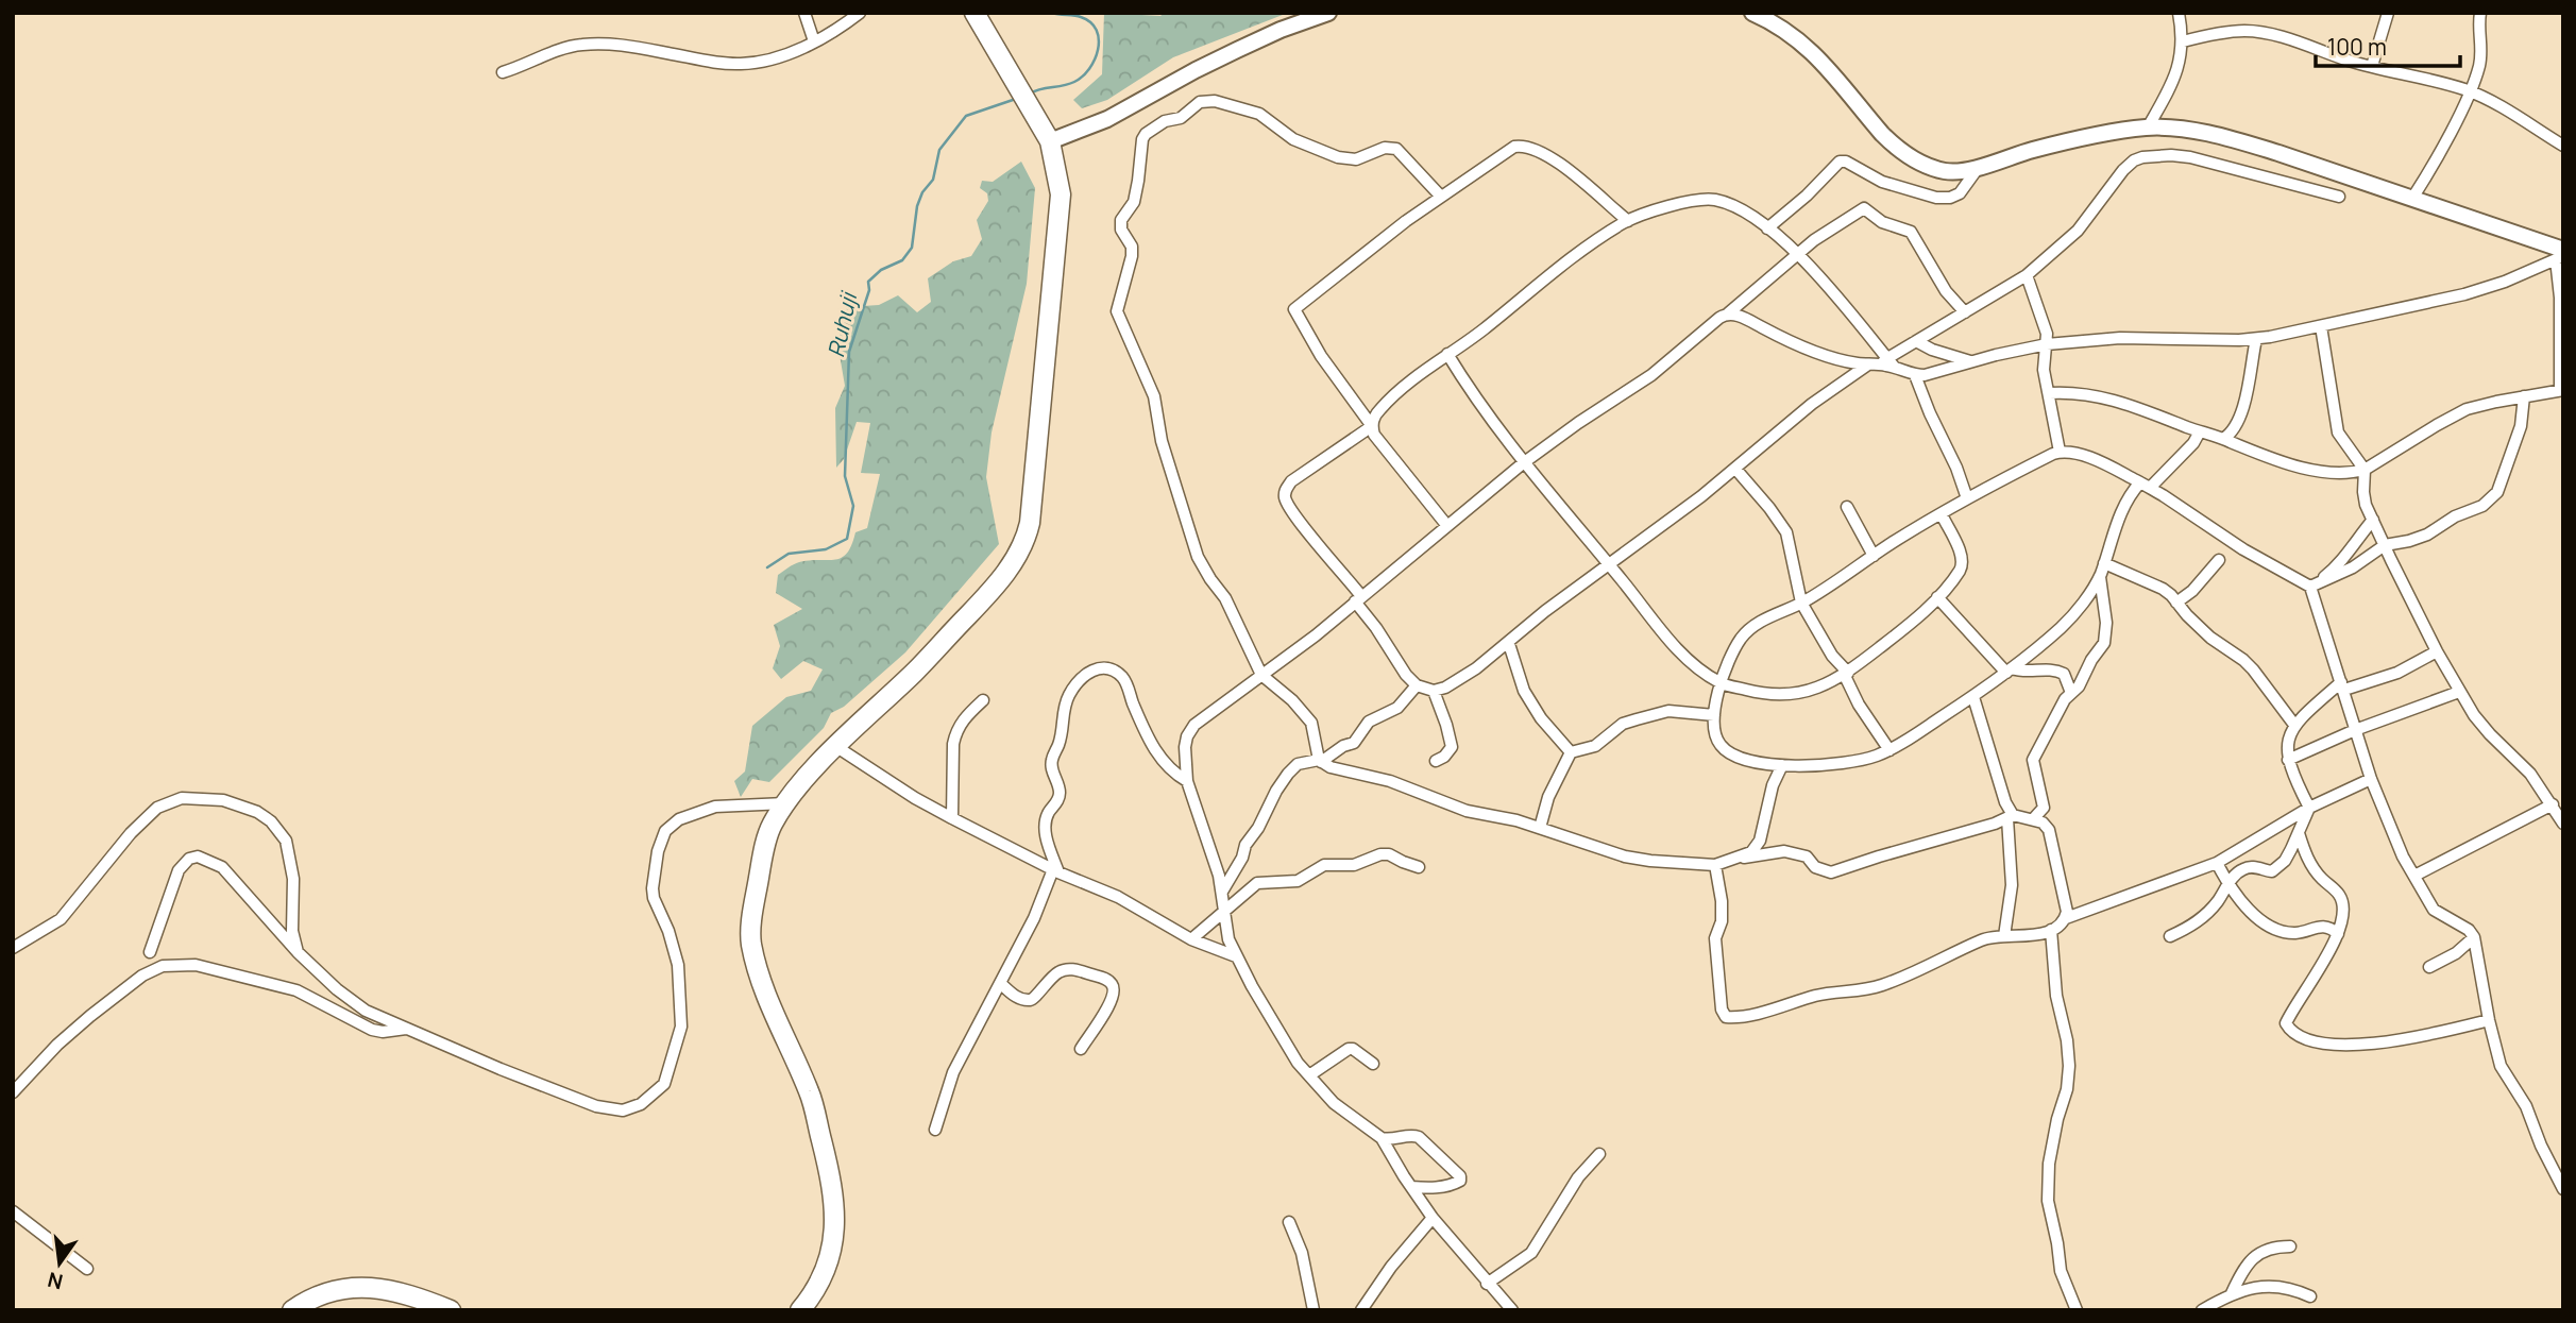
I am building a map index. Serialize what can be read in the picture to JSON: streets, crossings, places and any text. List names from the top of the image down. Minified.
{"water":["Ruhuji"],"scale_bar":"100 m","north":"bottom"}
